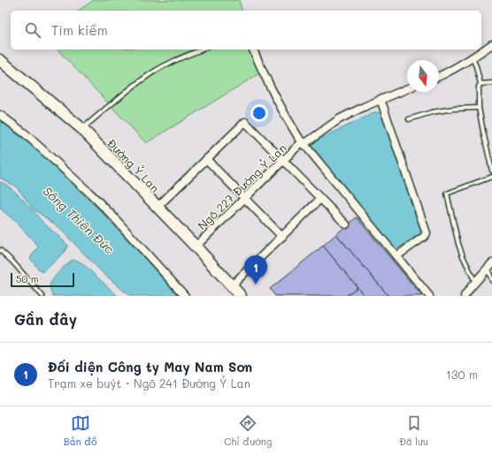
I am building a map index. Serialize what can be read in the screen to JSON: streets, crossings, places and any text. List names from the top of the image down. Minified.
{"streets":{"main road":["Đường Ỷ Lan"],"street":["Ngõ 227 Đường Ỷ Lan"]},"crossings":[["Đường Ỷ Lan","Ngõ 227 Đường Ỷ Lan"]],"water":["Sông Thiên Đức"],"scale_bar":"50 m","north":"bottom","page":{"search":"Tìm kiếm","pins":"1","scale":"50 m","heading":"Gần đây","list":[{"mark":"1","name":"Đối diện Công ty May Nam Sơn","note":"Trạm xe buýt · Ngõ 241 Đường Ỷ Lan","value":"130 m"}],"nav":["Bản đồ","Chỉ đường","Đã lưu"]}}
